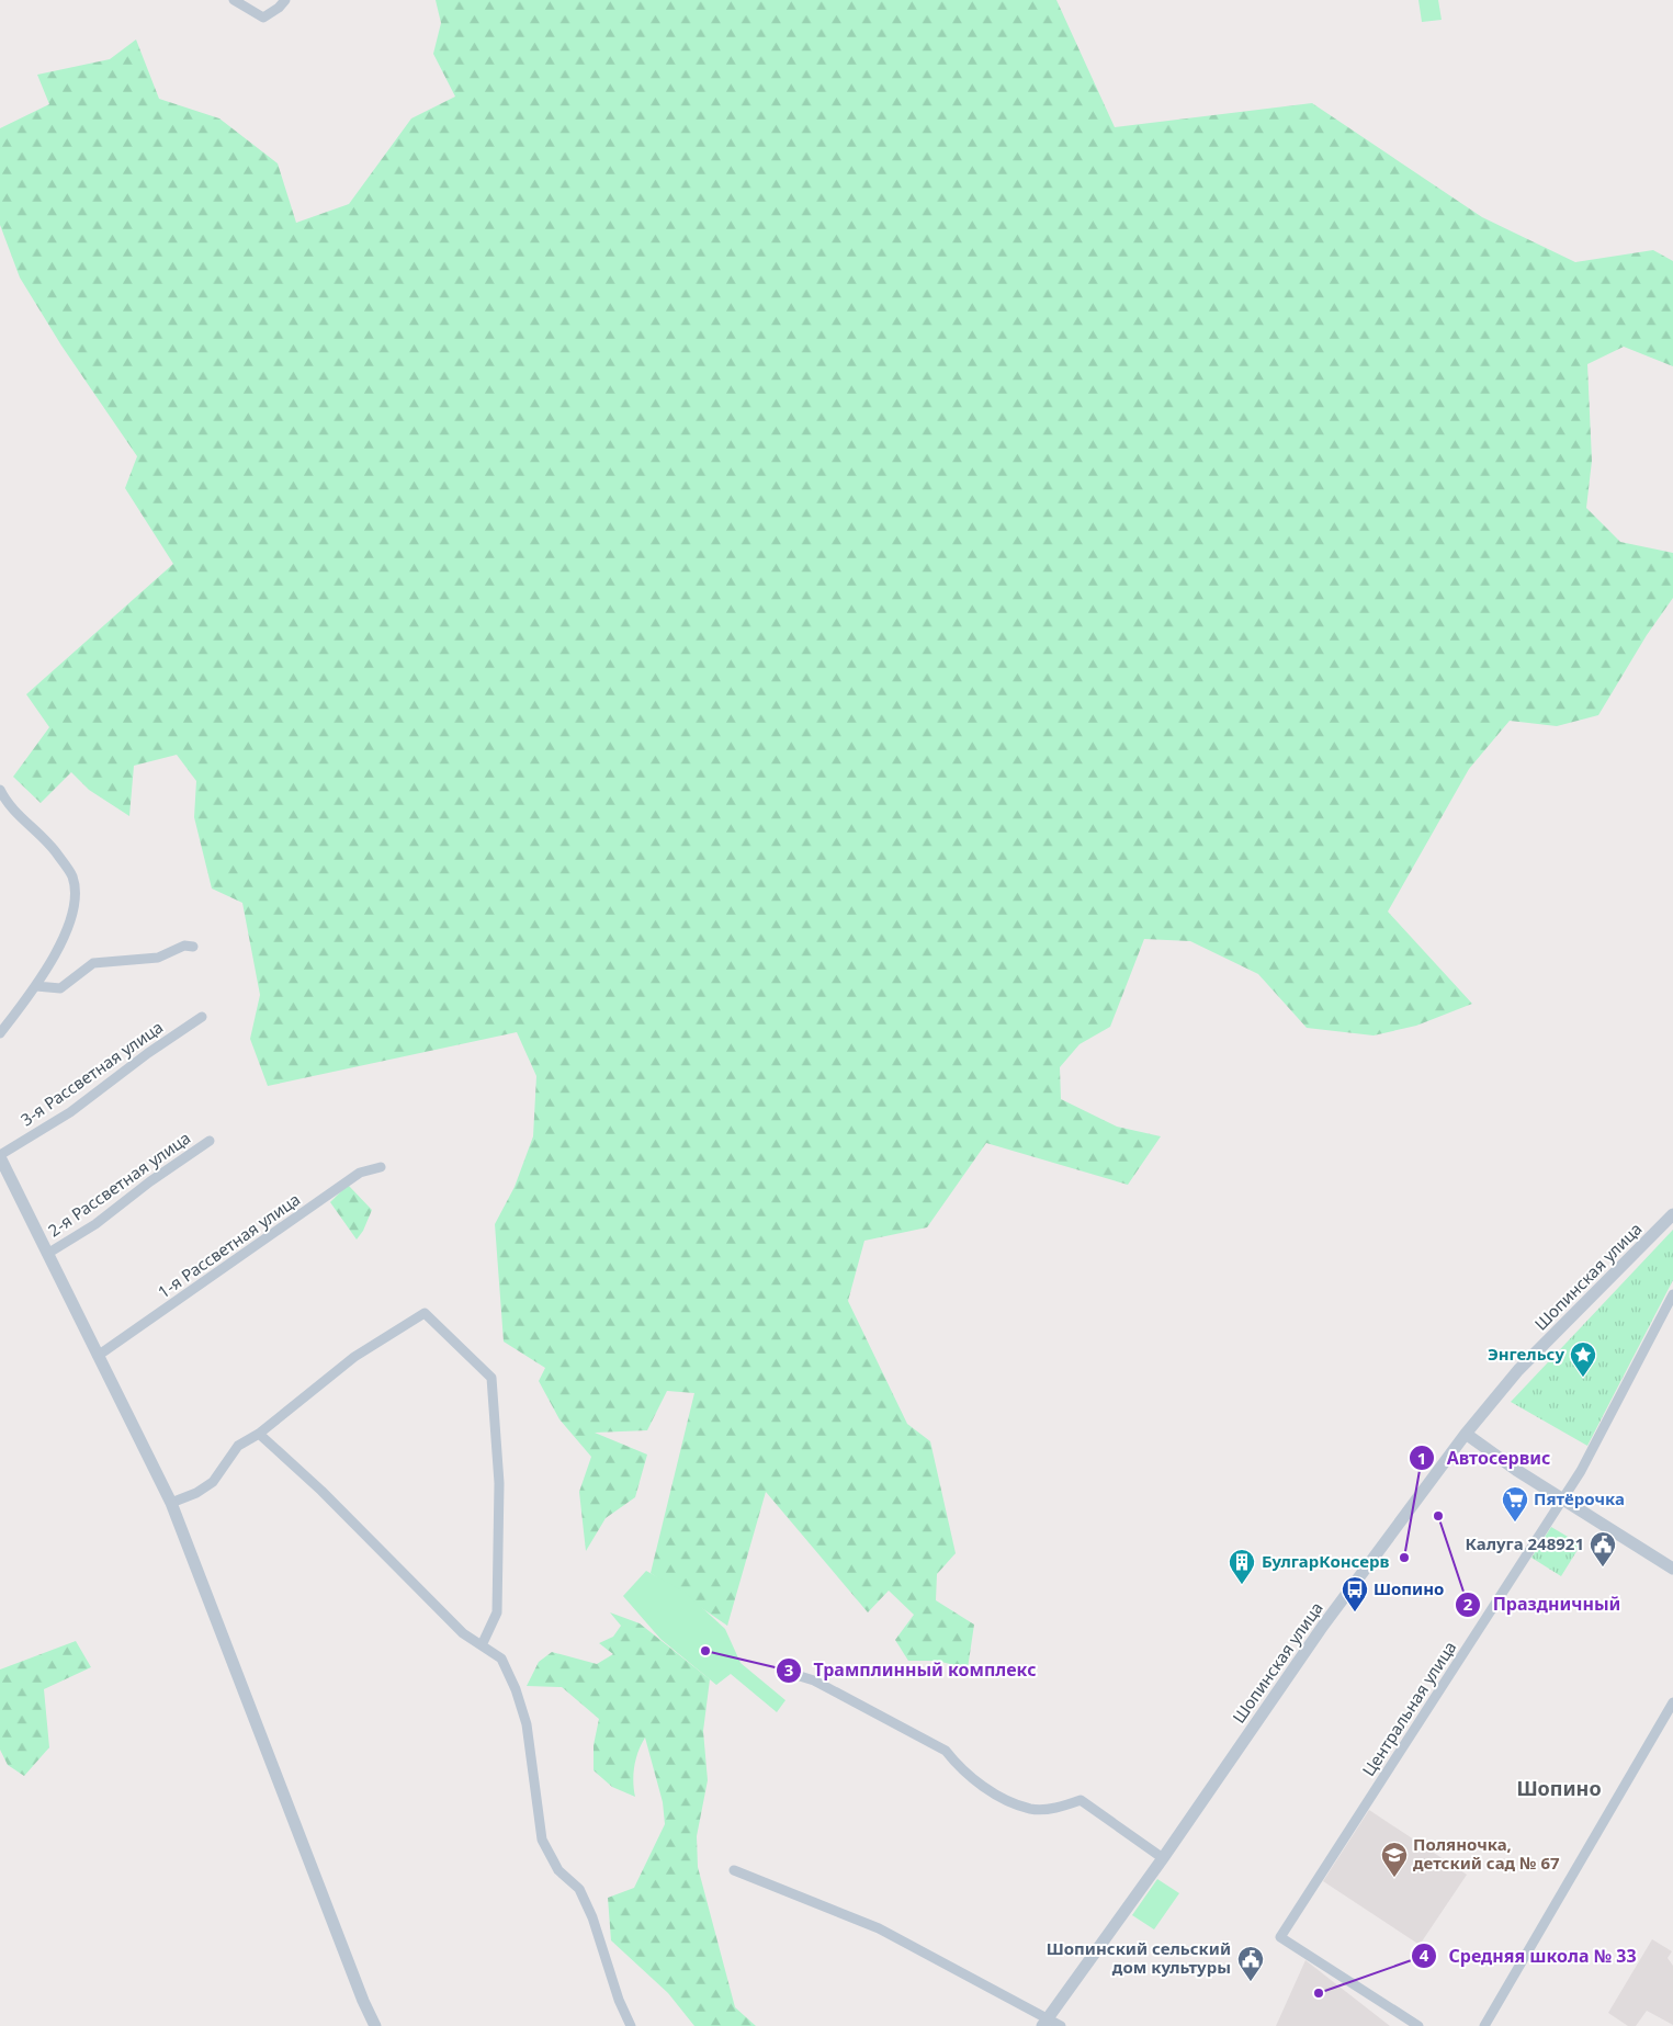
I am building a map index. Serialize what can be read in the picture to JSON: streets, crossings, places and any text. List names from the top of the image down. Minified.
{"streets":{"street":["3-я Рассветная улица","2-я Рассветная улица","1-я Рассветная улица","Шопинская улица","Центральная улица"]},"districts":["Шопино"],"places":{"place":["Энгельсу"],"other":["Праздничный","Автосервис","Трамплинный комплекс","Средняя школа № 33"],"supermarket":["Пятёрочка"],"public building":["Калуга 248921","Шопинский сельский дом культуры"],"building":["БулгарКонсерв"],"bus stop":["Шопино"],"school or university":["Поляночка, детский сад № 67"]}}
